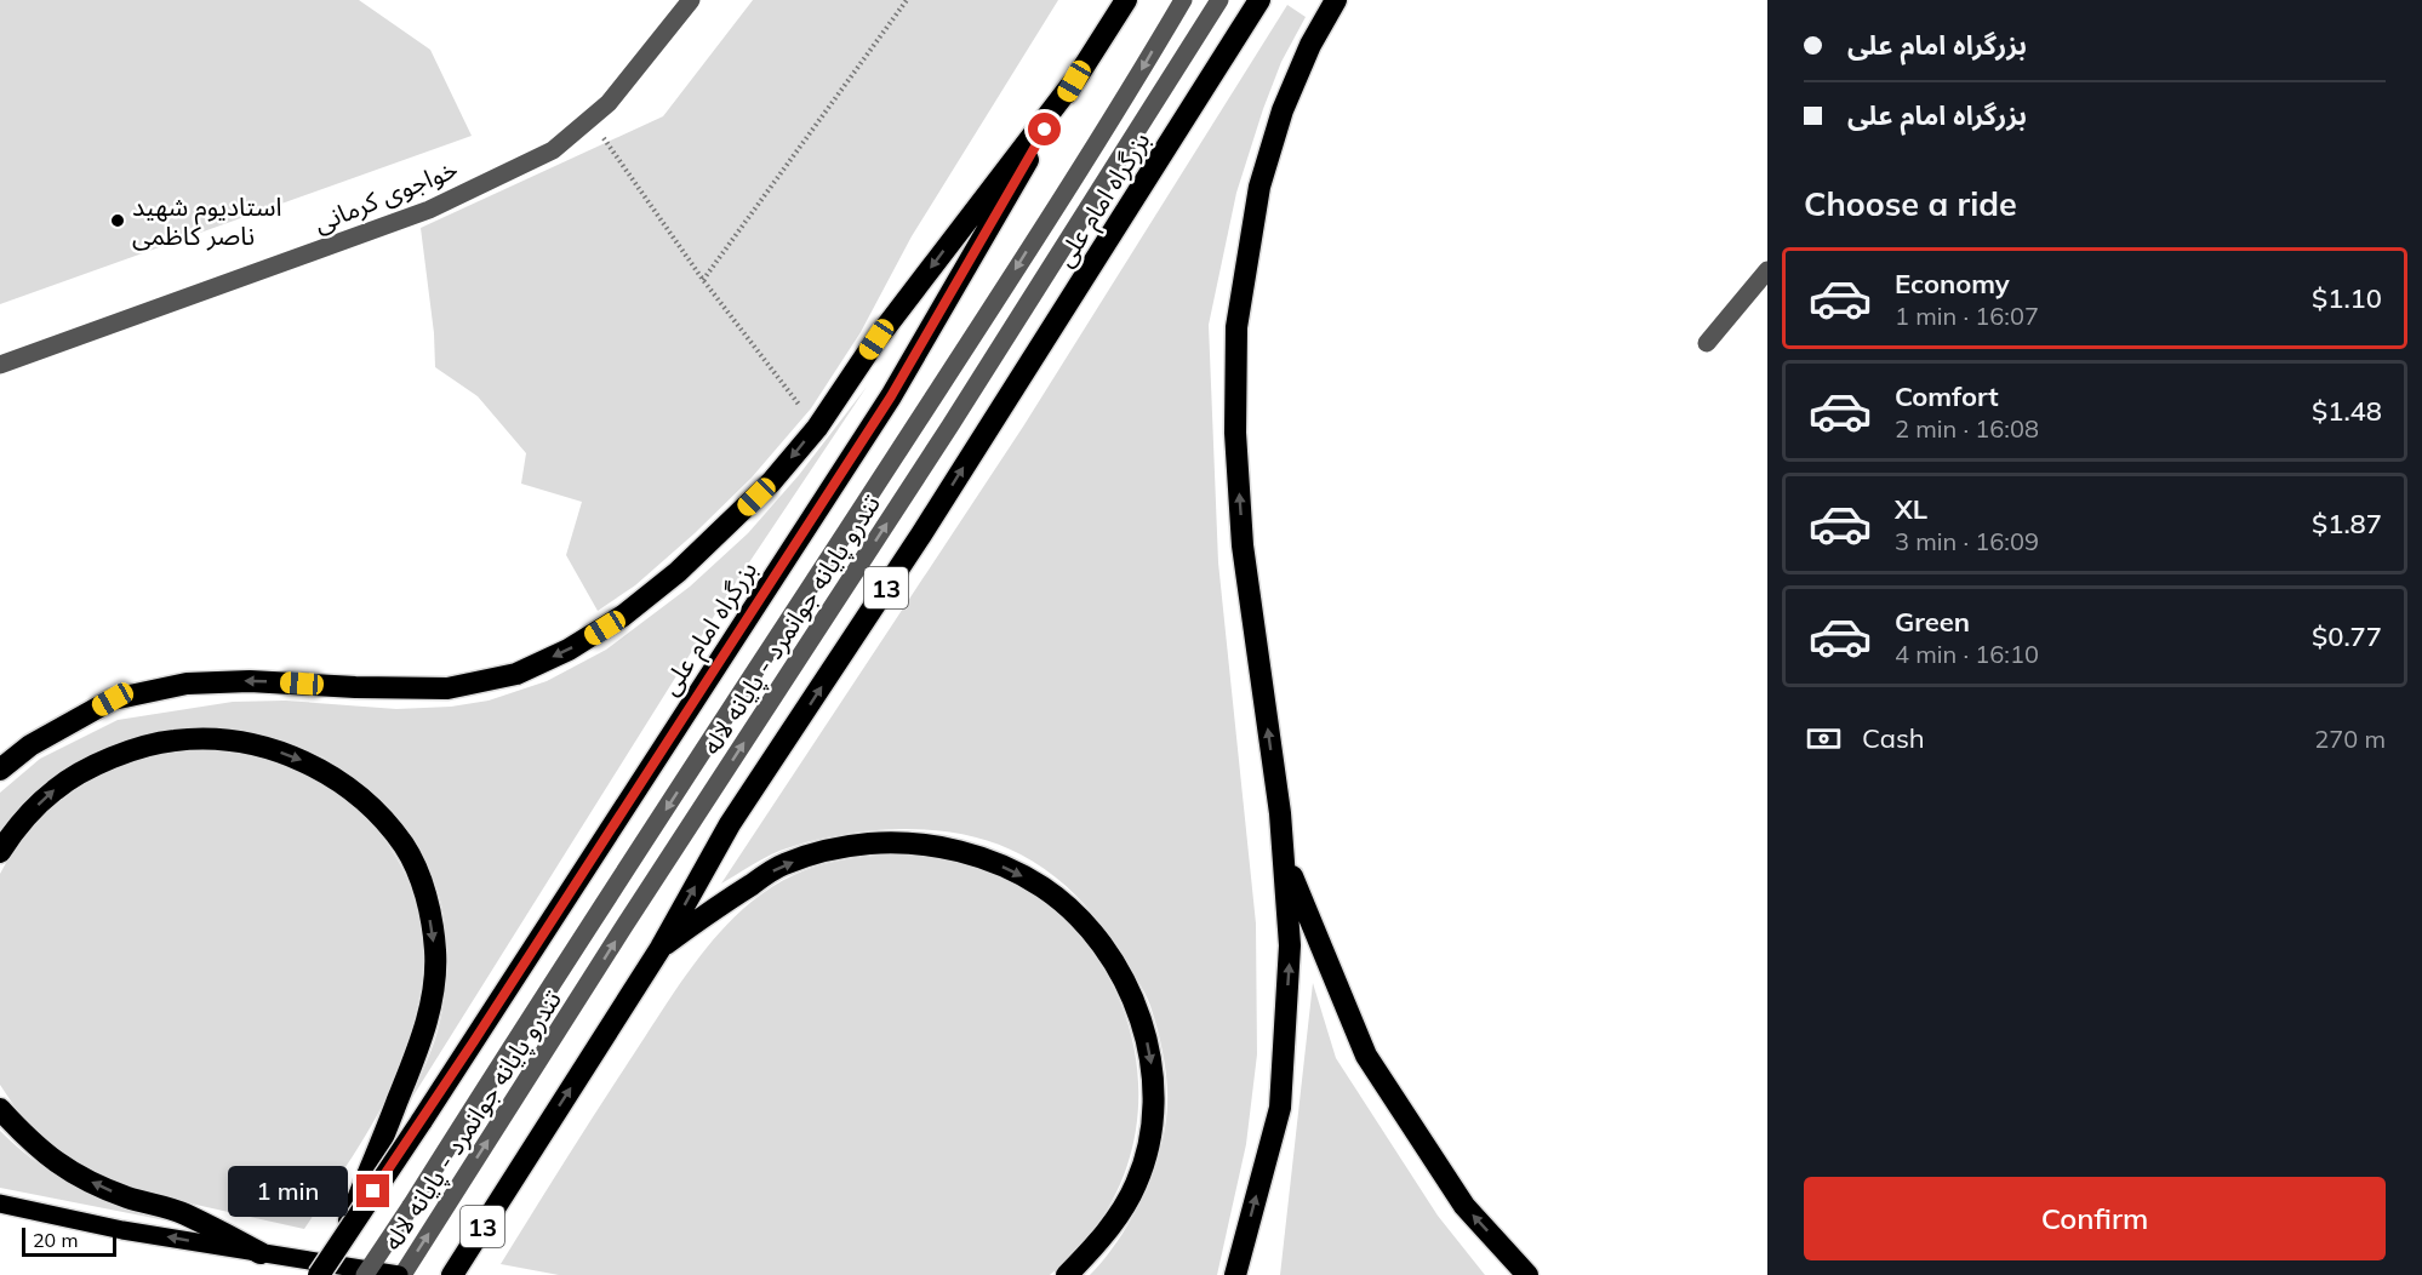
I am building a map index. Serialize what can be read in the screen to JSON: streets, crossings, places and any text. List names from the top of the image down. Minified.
{"streets":{"highway":["بزرگراه امام علی","13"],"street":["خواجوی کرمانی","تندرو پایانه جوانمرد - پایانه لاله"]},"places":["استادیوم شهید ناصر کاظمی"],"scale_bar":"20 m","page":{"banner":["بزرگراه امام علی","بزرگراه امام علی"],"heading":"Choose a ride","list":[{"name":"Economy","note":"1 min · 16:07","value":"$1.10"},{"name":"Comfort","note":"2 min · 16:08","value":"$1.48"},{"name":"XL","note":"3 min · 16:09","value":"$1.87"},{"name":"Green","note":"4 min · 16:10","value":"$0.77"}],"pay":["Cash","270 m"],"buttons":"Confirm","bubble":"1 min","scale":"20 m"}}
